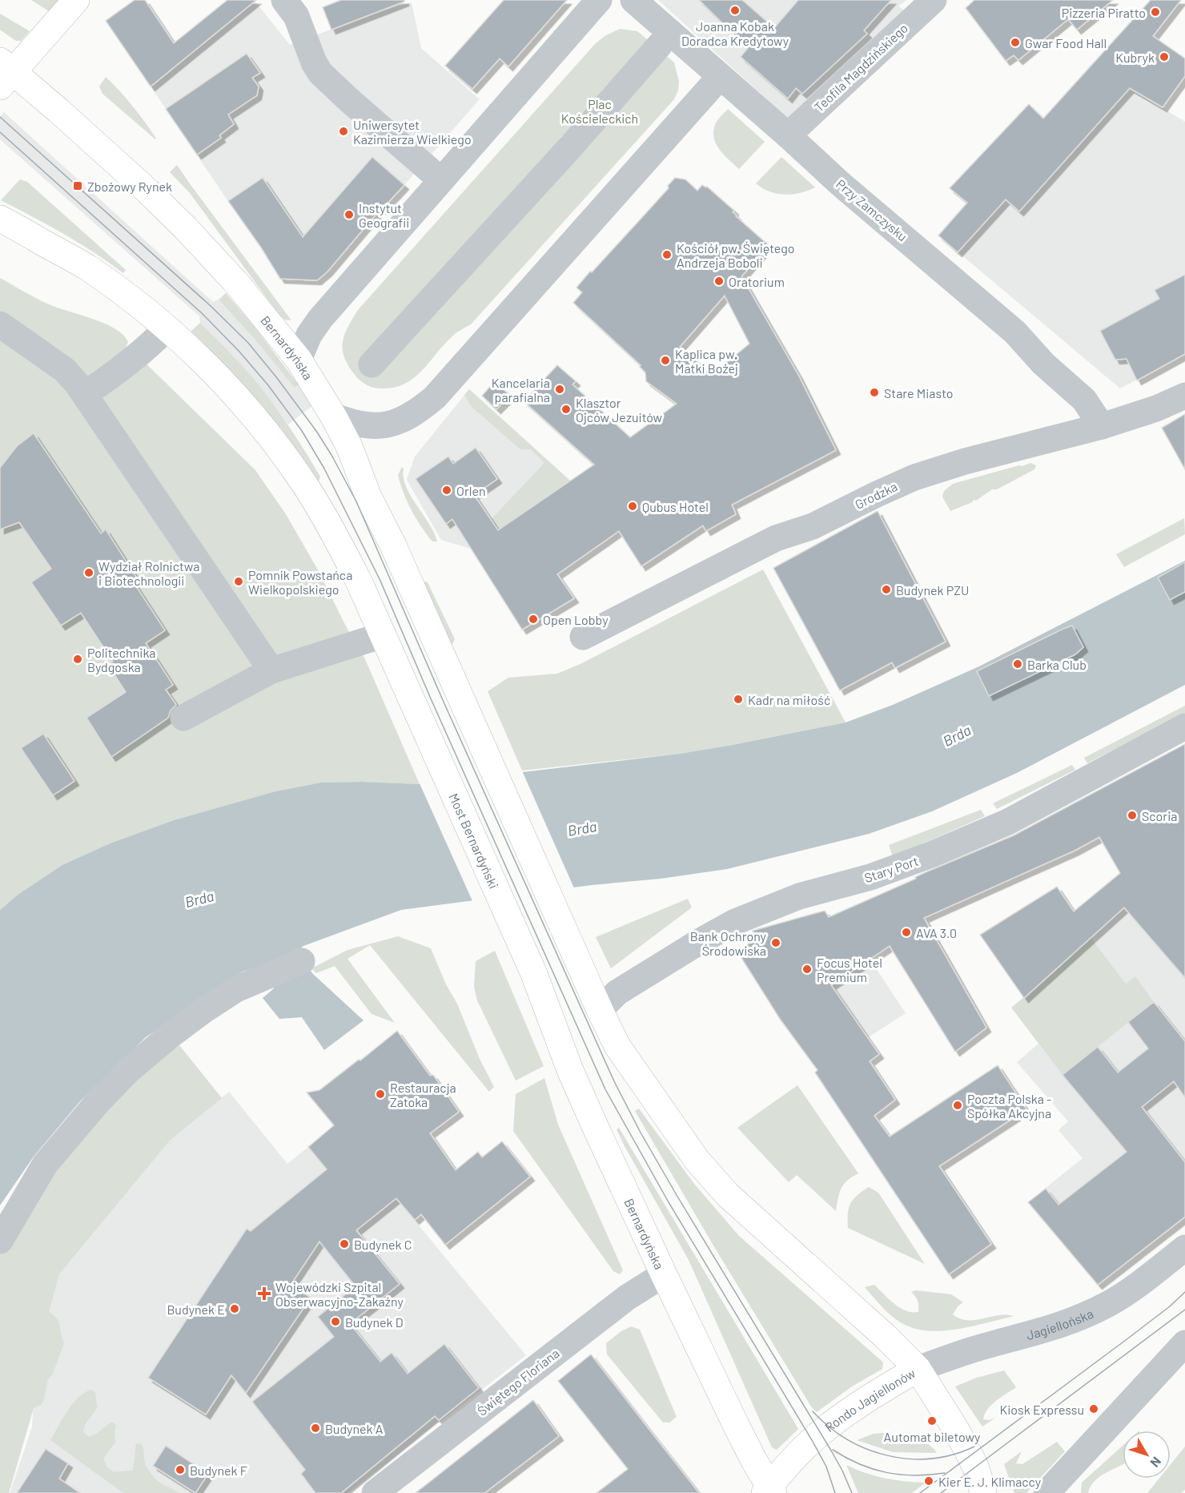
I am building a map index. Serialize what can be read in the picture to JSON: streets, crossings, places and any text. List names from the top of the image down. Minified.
{"streets":{"main road":["Bernardyńska","Most Bernardyński","Rondo Jagiellonów"],"street":["Teofila Magdzińskiego","Przy Zamczysku","Grodzka","Stary Port","Jagiellońska","Świętego Floriana"]},"crossings":[["Teofila Magdzińskiego","Przy Zamczysku"],["Przy Zamczysku","Grodzka"],["Bernardyńska","Most Bernardyński"],["Bernardyńska","Stary Port"],["Bernardyńska","Świętego Floriana"],["Bernardyńska","Rondo Jagiellonów"],["Jagiellońska","Rondo Jagiellonów"]],"water":["Brda"],"parks":["Plac Kościeleckich"],"places":{"other":["Joanna Kobak Doradca Kredytowy","Pizzeria Piratto","Gwar Food Hall","Kubryk","Uniwersytet Kazimierza Wielkiego","Instytut Geografii","Kościół pw. Świętego Andrzeja Boboli","Oratorium","Kaplica pw. Matki Bożej","Kancelaria parafialna","Stare Miasto","Klasztor Ojców Jezuitów","Orlen","Qubus Hotel","Wydział Rolnictwa i Biotechnologii","Pomnik Powstańca Wielkopolskiego","Budynek PZU","Open Lobby","Politechnika Bydgoska","Barka Club","Kadr na miłość","Scoria","AVA 3.0","Bank Ochrony Środowiska","Focus Hotel Premium","Restauracja Zatoka","Poczta Polska - Spółka Akcyjna","Budynek C","Budynek E","Budynek D","Kiosk Expressu","Automat biletowy","Budynek A","Budynek F","Kier E. J. Klimaccy"],"transit":["Zbożowy Rynek"],"health":["Wojewódzki Szpital Obserwacyjno-Zakaźny"]},"north":"bottom right"}
